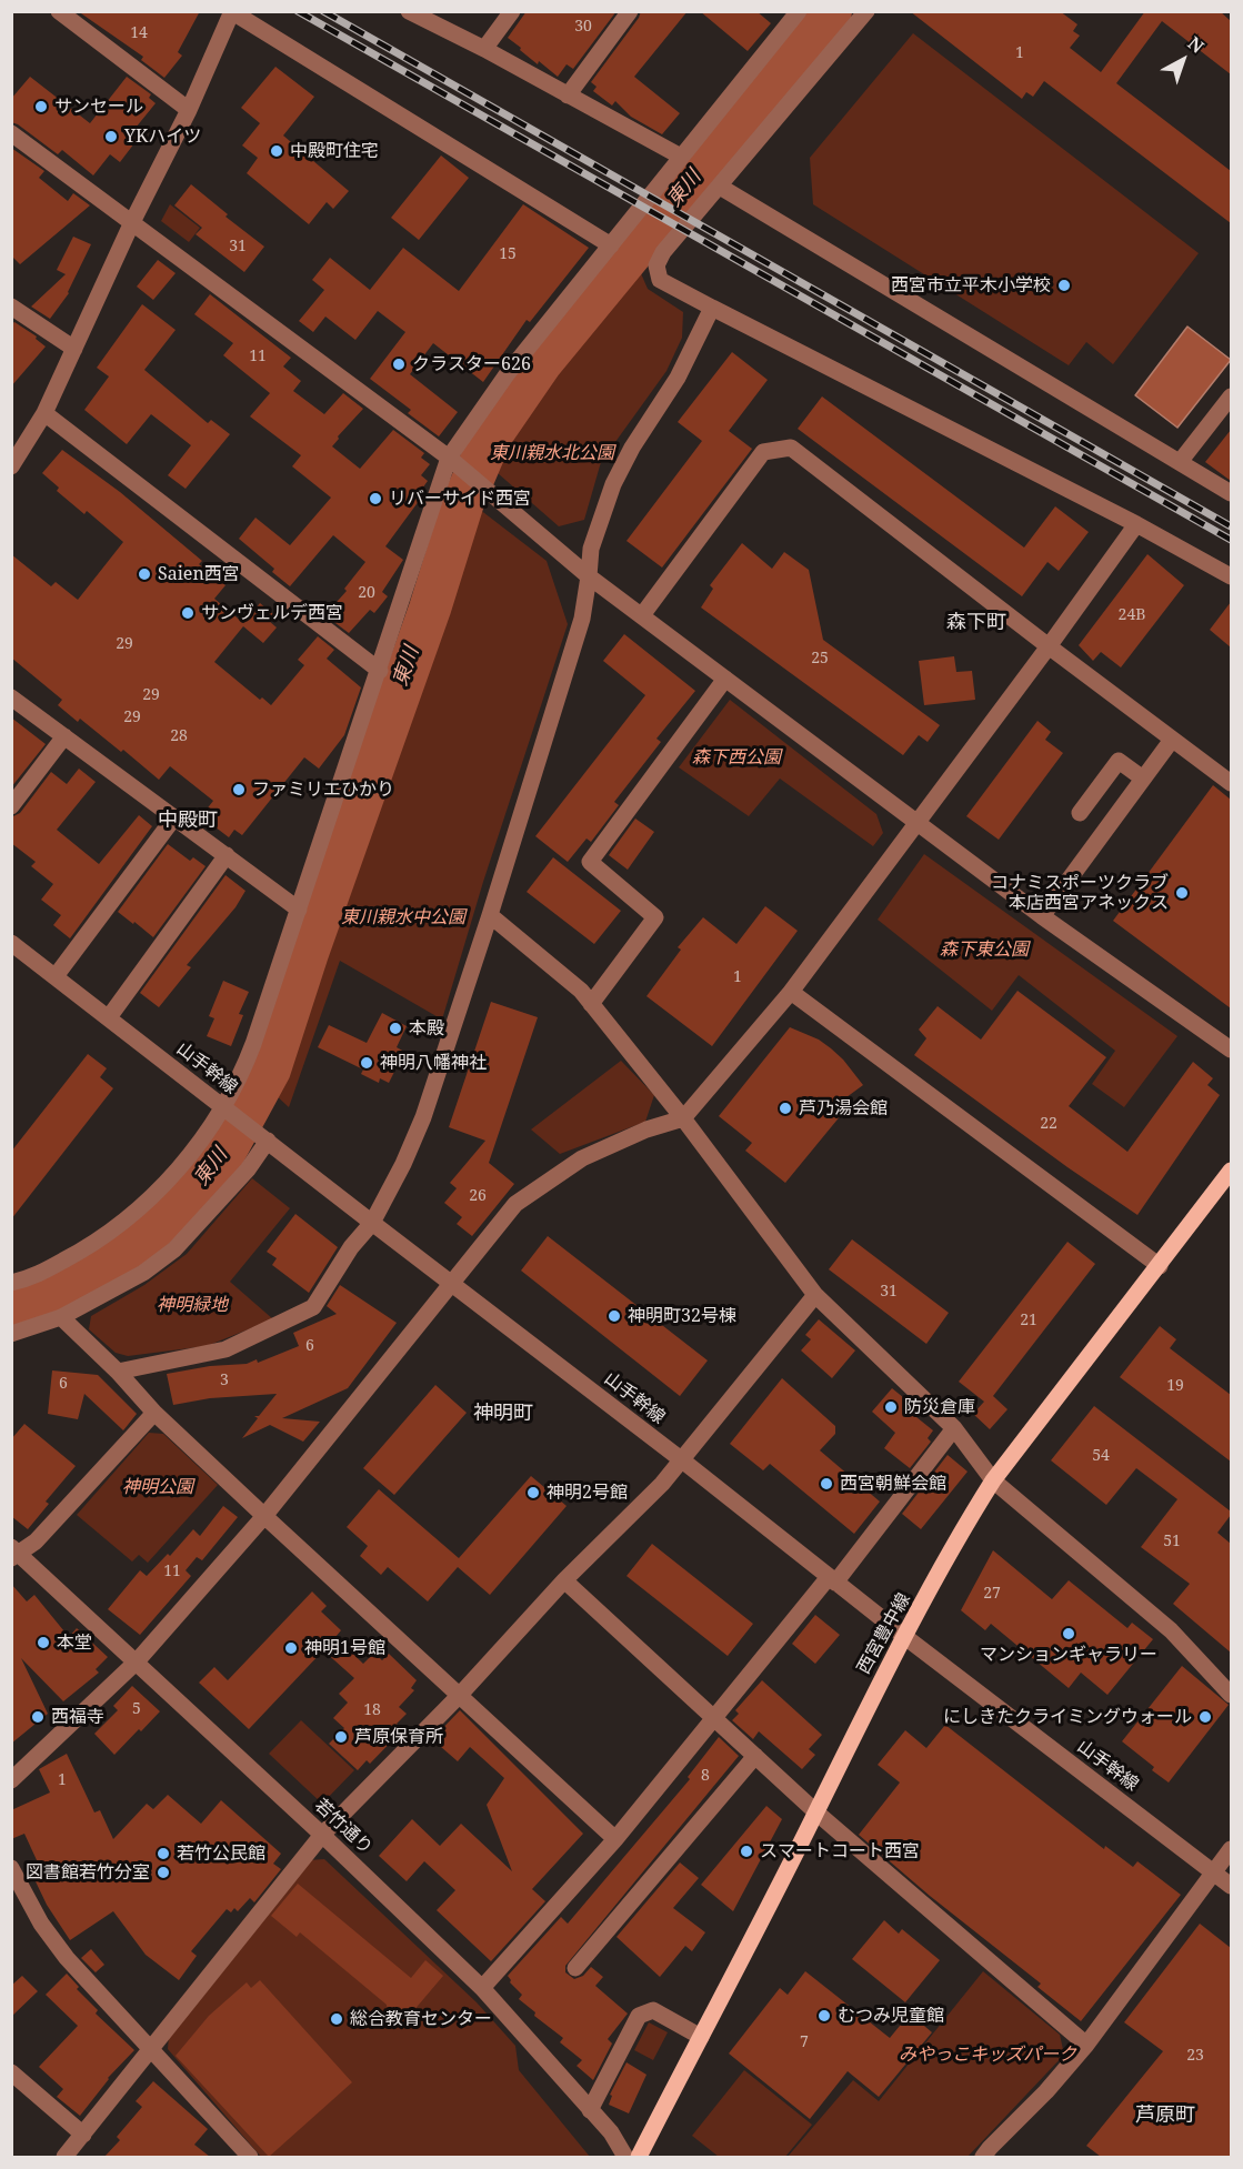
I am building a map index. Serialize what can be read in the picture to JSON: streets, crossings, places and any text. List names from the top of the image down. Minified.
{"streets":{"main road":["西宮豊中線"],"street":["山手幹線","若竹通り"]},"crossings":[["山手幹線","西宮豊中線"]],"districts":["森下町","中殿町","神明町","芦原町"],"water":["東川"],"parks":["東川親水北公園","森下西公園","東川親水中公園","森下東公園","神明緑地","神明公園","みやっこキッズパーク"],"places":["サンセール","YKハイツ","中殿町住宅","西宮市立平木小学校","クラスター626","リバーサイド西宮","Saien西宮","サンヴェルデ西宮","ファミリエひかり","コナミスポーツクラブ 本店西宮アネックス","本殿","神明八幡神社","芦乃湯会館","神明町32号棟","防災倉庫","西宮朝鮮会館","神明2号館","マンションギャラリー","本堂","神明1号館","西福寺","にしきたクライミングウォール","芦原保育所","スマートコート西宮","若竹公民館","図書館若竹分室","むつみ児童館","総合教育センター"],"house_numbers":["30","14","1","31","15","11","20","24B","29","25","29","29","28","1","22","26","31","21","6","3","6","19","54","51","11","27","5","18","8","1","7","23"],"north":"top right"}
